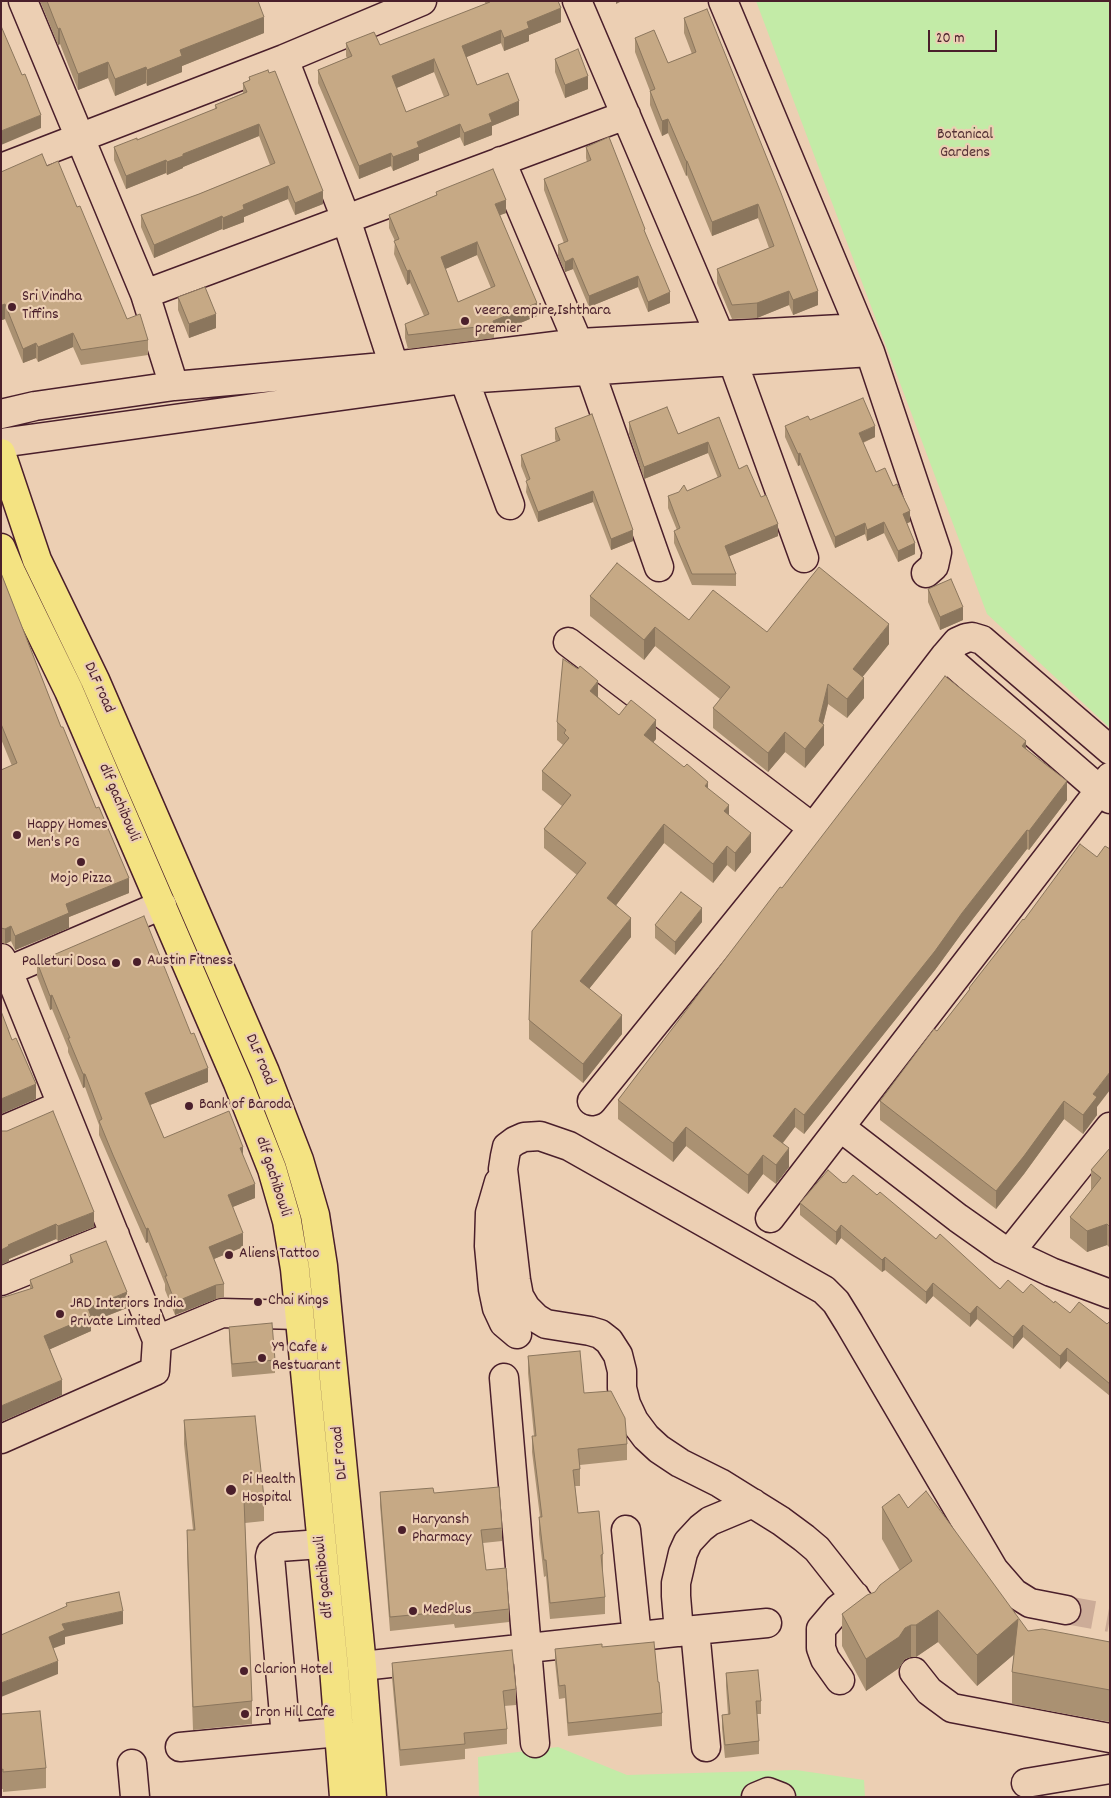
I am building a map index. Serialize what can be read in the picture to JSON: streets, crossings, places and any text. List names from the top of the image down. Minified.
{"streets":{"main road":["DLF road","dlf gachibowli"]},"parks":["Botanical Gardens"],"places":["Sri Vindha Tiffins","veera empire,Ishthara premier","Happy Homes Men's PG","Mojo Pizza","Austin Fitness","Palleturi Dosa","Bank of Baroda","Aliens Tattoo","Chai Kings","JRD Interiors India Private Limited","Y9 Cafe & Restuarant","Pi Health Hospital","Haryansh Pharmacy","MedPlus","Clarion Hotel","Iron Hill Cafe"],"scale_bar":"20 m"}
